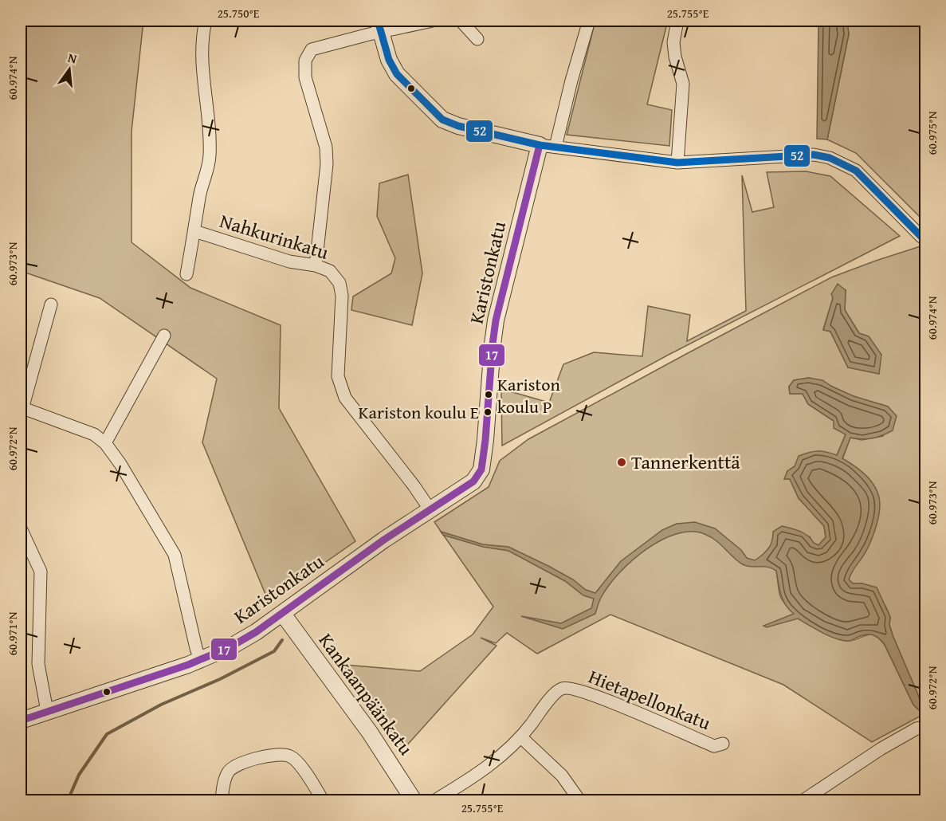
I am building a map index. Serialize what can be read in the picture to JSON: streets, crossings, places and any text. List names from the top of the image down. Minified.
{"streets":{"street":["Nahkurinkatu","Karistonkatu","Kankaanpäänkatu","Hietapellonkatu"]},"crossings":[["Nahkurinkatu","Karistonkatu"],["Karistonkatu","Kankaanpäänkatu"]],"places":["Kariston koulu P","Kariston koulu E","Tannerkenttä"],"lines":["transit line 52","transit line 17"],"north":"top","coordinates":["25.750°E","25.755°E","60.974°N","60.975°N","60.973°N","60.972°N","60.971°N"]}
